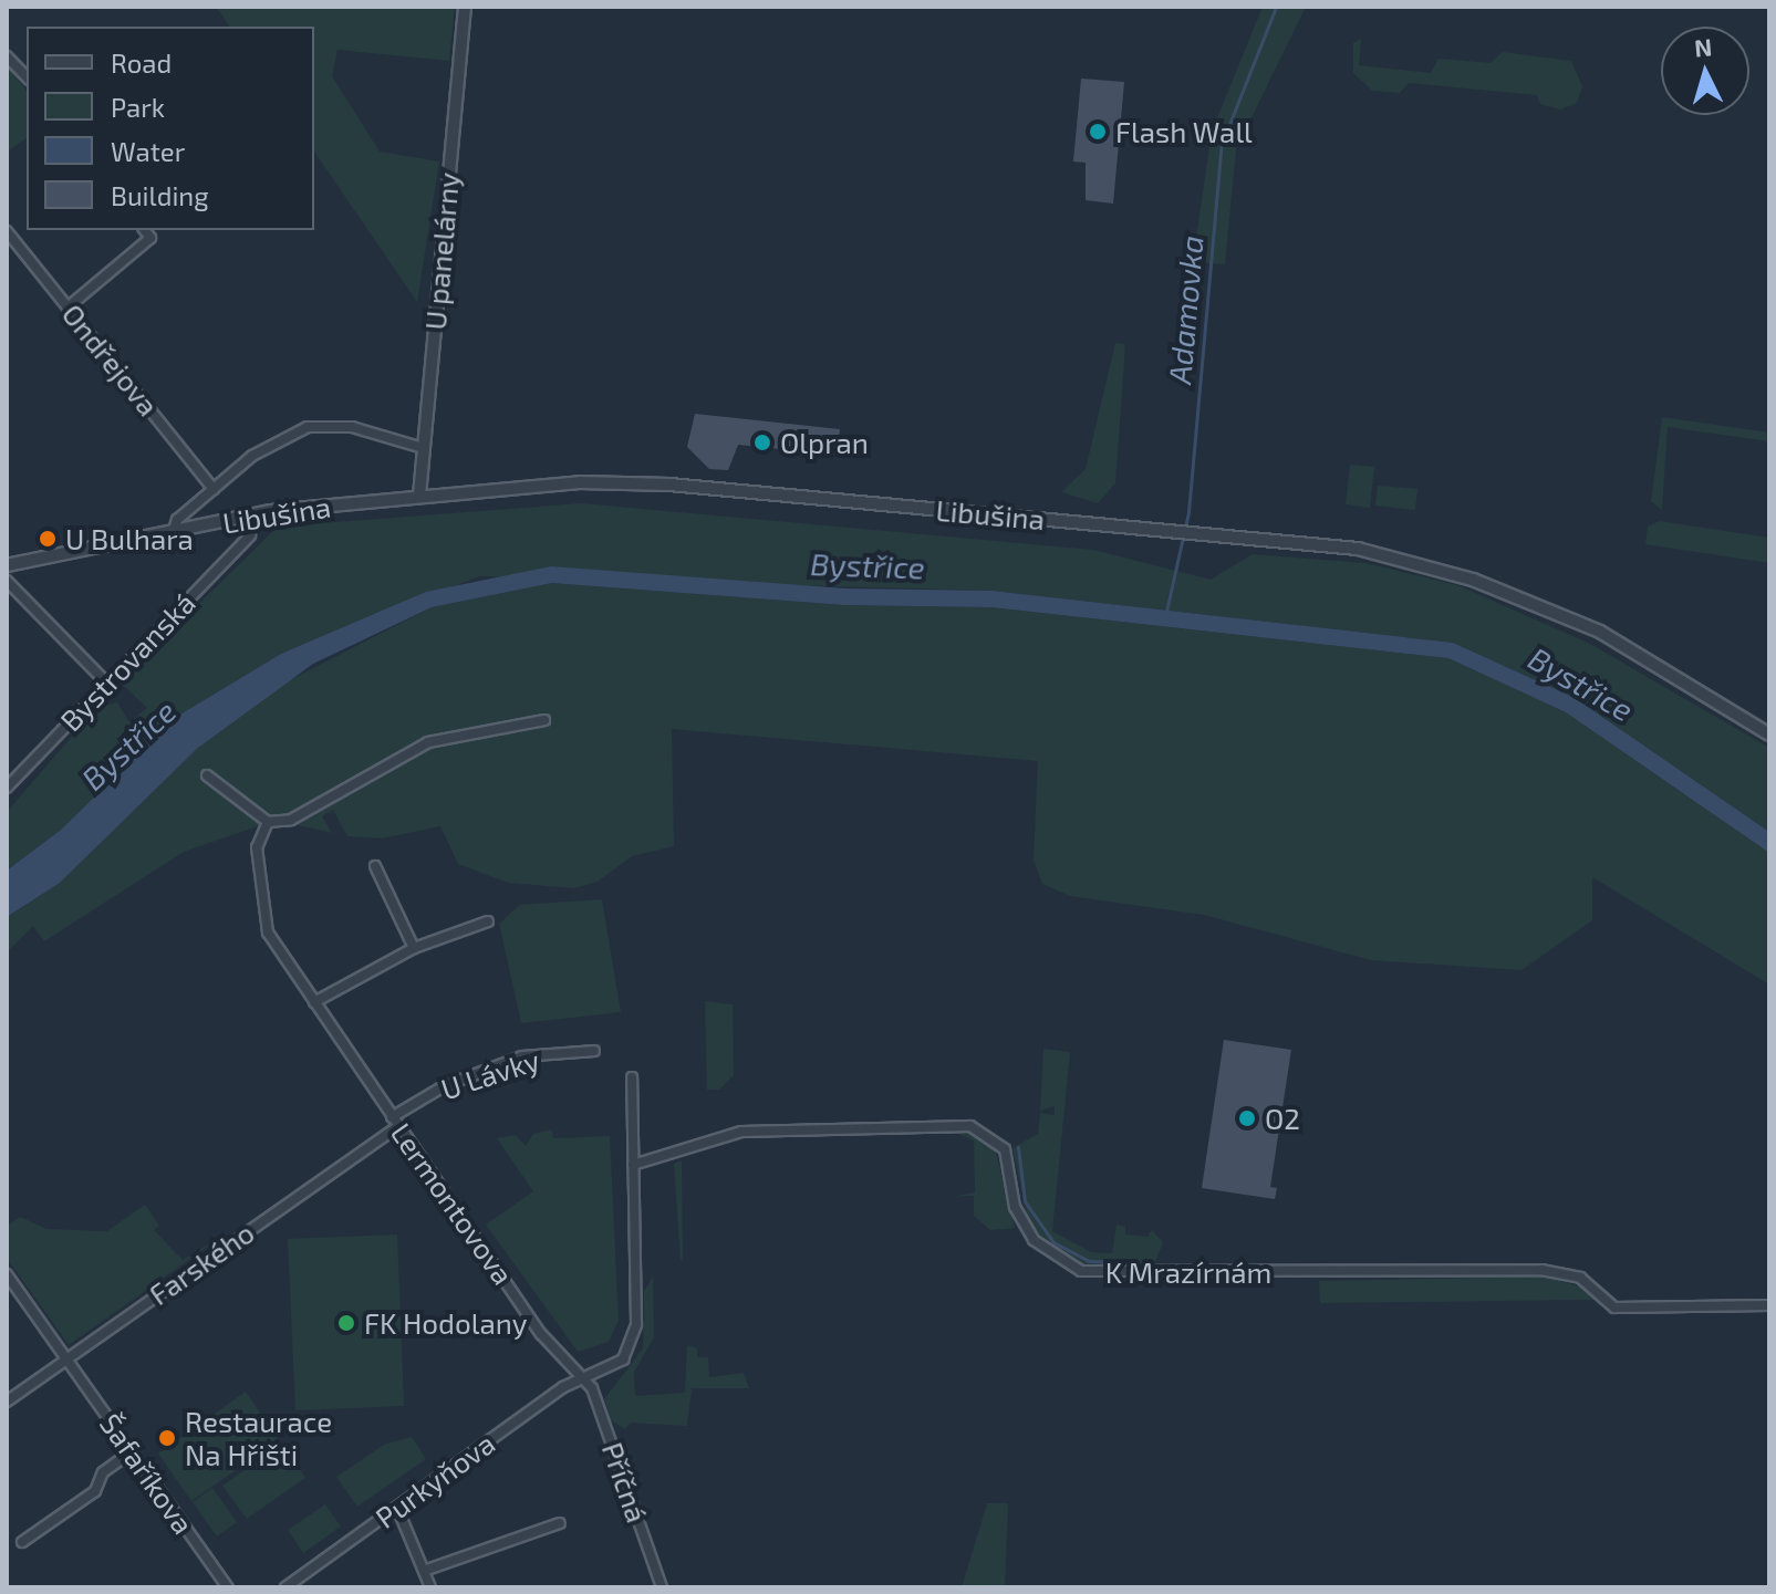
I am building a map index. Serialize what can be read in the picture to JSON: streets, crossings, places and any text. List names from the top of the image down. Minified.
{"streets":{"street":["U panelárny","Ondřejova","Libušina","Bystrovanská","U Lávky","Lermontovova","Farského","K Mrazírnám","Šafaříkova","Purkyňova","Příčná"]},"crossings":[["U panelárny","Libušina"],["Ondřejova","Libušina"],["U Lávky","Lermontovova"],["Lermontovova","Farského"],["Lermontovova","Purkyňova"],["Lermontovova","Příčná"],["Farského","Šafaříkova"],["Purkyňova","Příčná"]],"water":["Adamovka","Bystřice"],"places":["Flash Wall","Olpran","U Bulhara","O2","FK Hodolany","Restaurace Na Hřišti"],"legend":["Road","Park","Water","Building"],"north":"top"}
